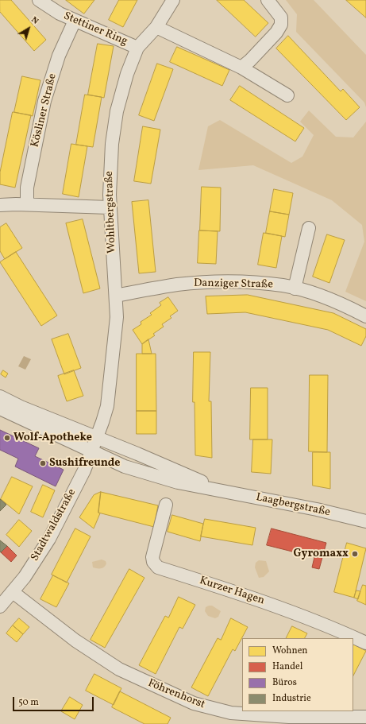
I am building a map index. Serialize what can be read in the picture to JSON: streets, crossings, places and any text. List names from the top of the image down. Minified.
{"streets":{"street":["Stettiner Ring","Kösliner Straße","Wohltbergstraße","Danziger Straße","Laagbergstraße","Stadtwaldstraße","Kurzer Hagen","Föhrenhorst"]},"crossings":[["Stettiner Ring","Kösliner Straße"],["Stettiner Ring","Wohltbergstraße"],["Wohltbergstraße","Danziger Straße"],["Wohltbergstraße","Laagbergstraße"],["Wohltbergstraße","Stadtwaldstraße"],["Laagbergstraße","Stadtwaldstraße"],["Stadtwaldstraße","Föhrenhorst"]],"places":["Wolf-Apotheke","Sushifreunde","Gyromaxx"],"legend":["Wohnen","Handel","Büros","Industrie"],"scale_bar":"50 m","north":"top right"}
